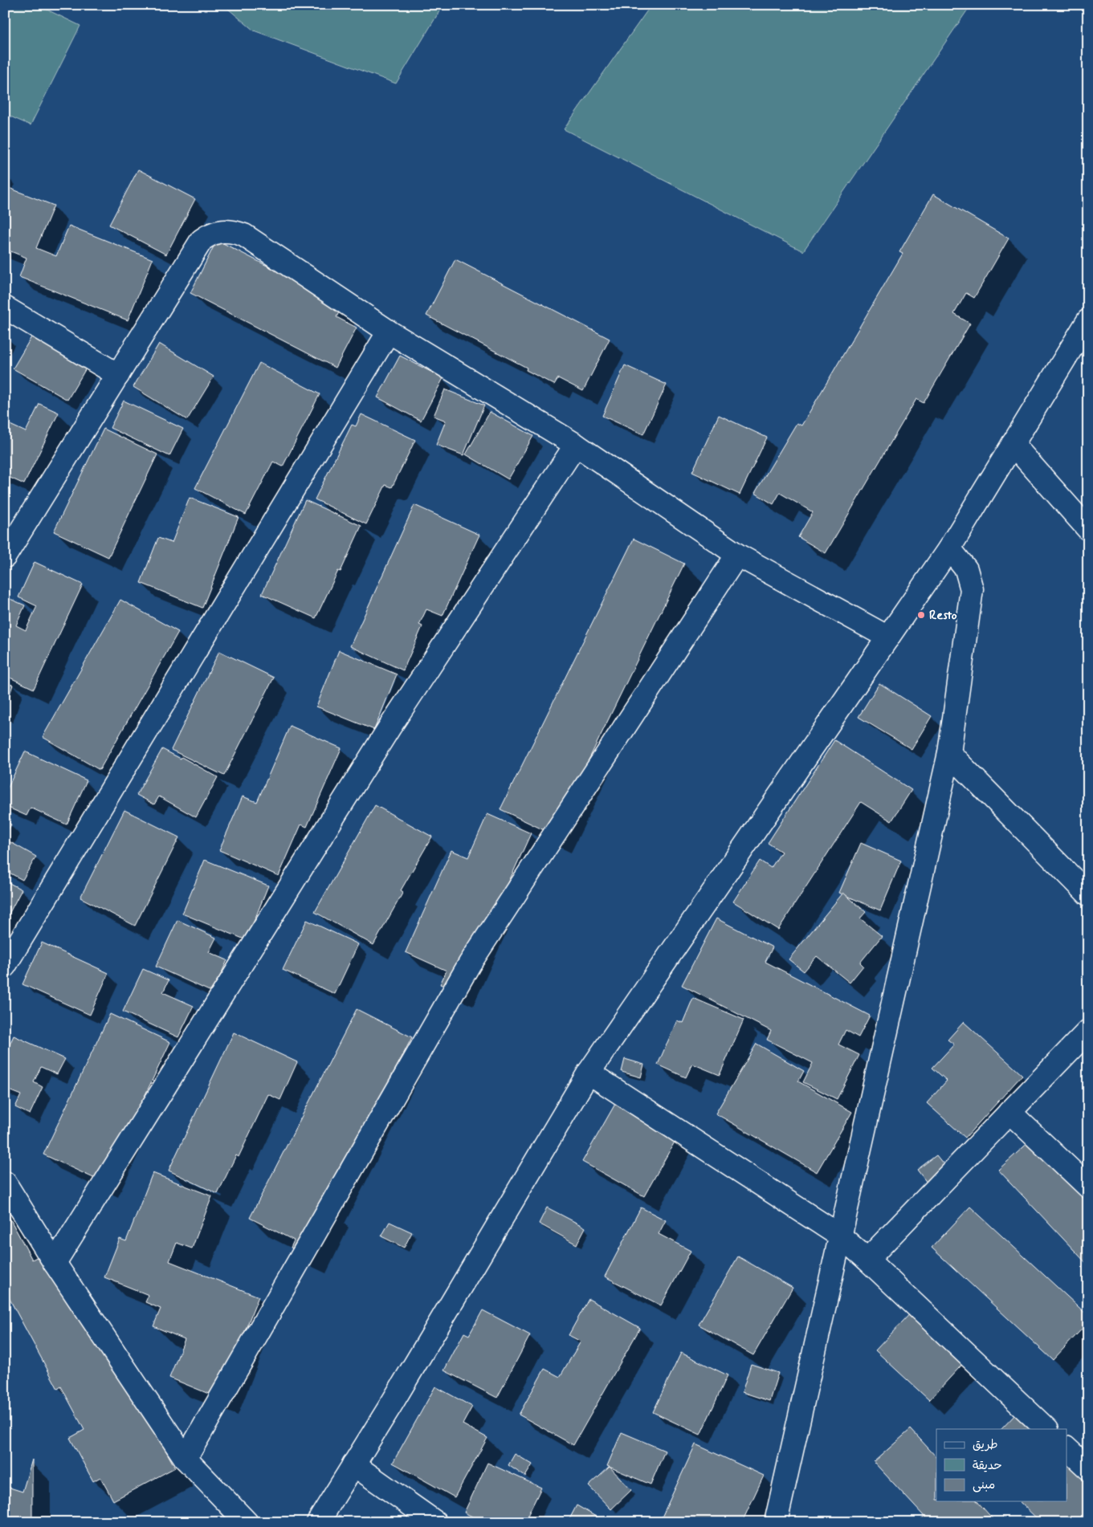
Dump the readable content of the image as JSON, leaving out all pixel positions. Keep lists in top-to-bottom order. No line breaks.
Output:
{"places":["Resto"],"legend":["طريق","حديقة","مبنى"]}
